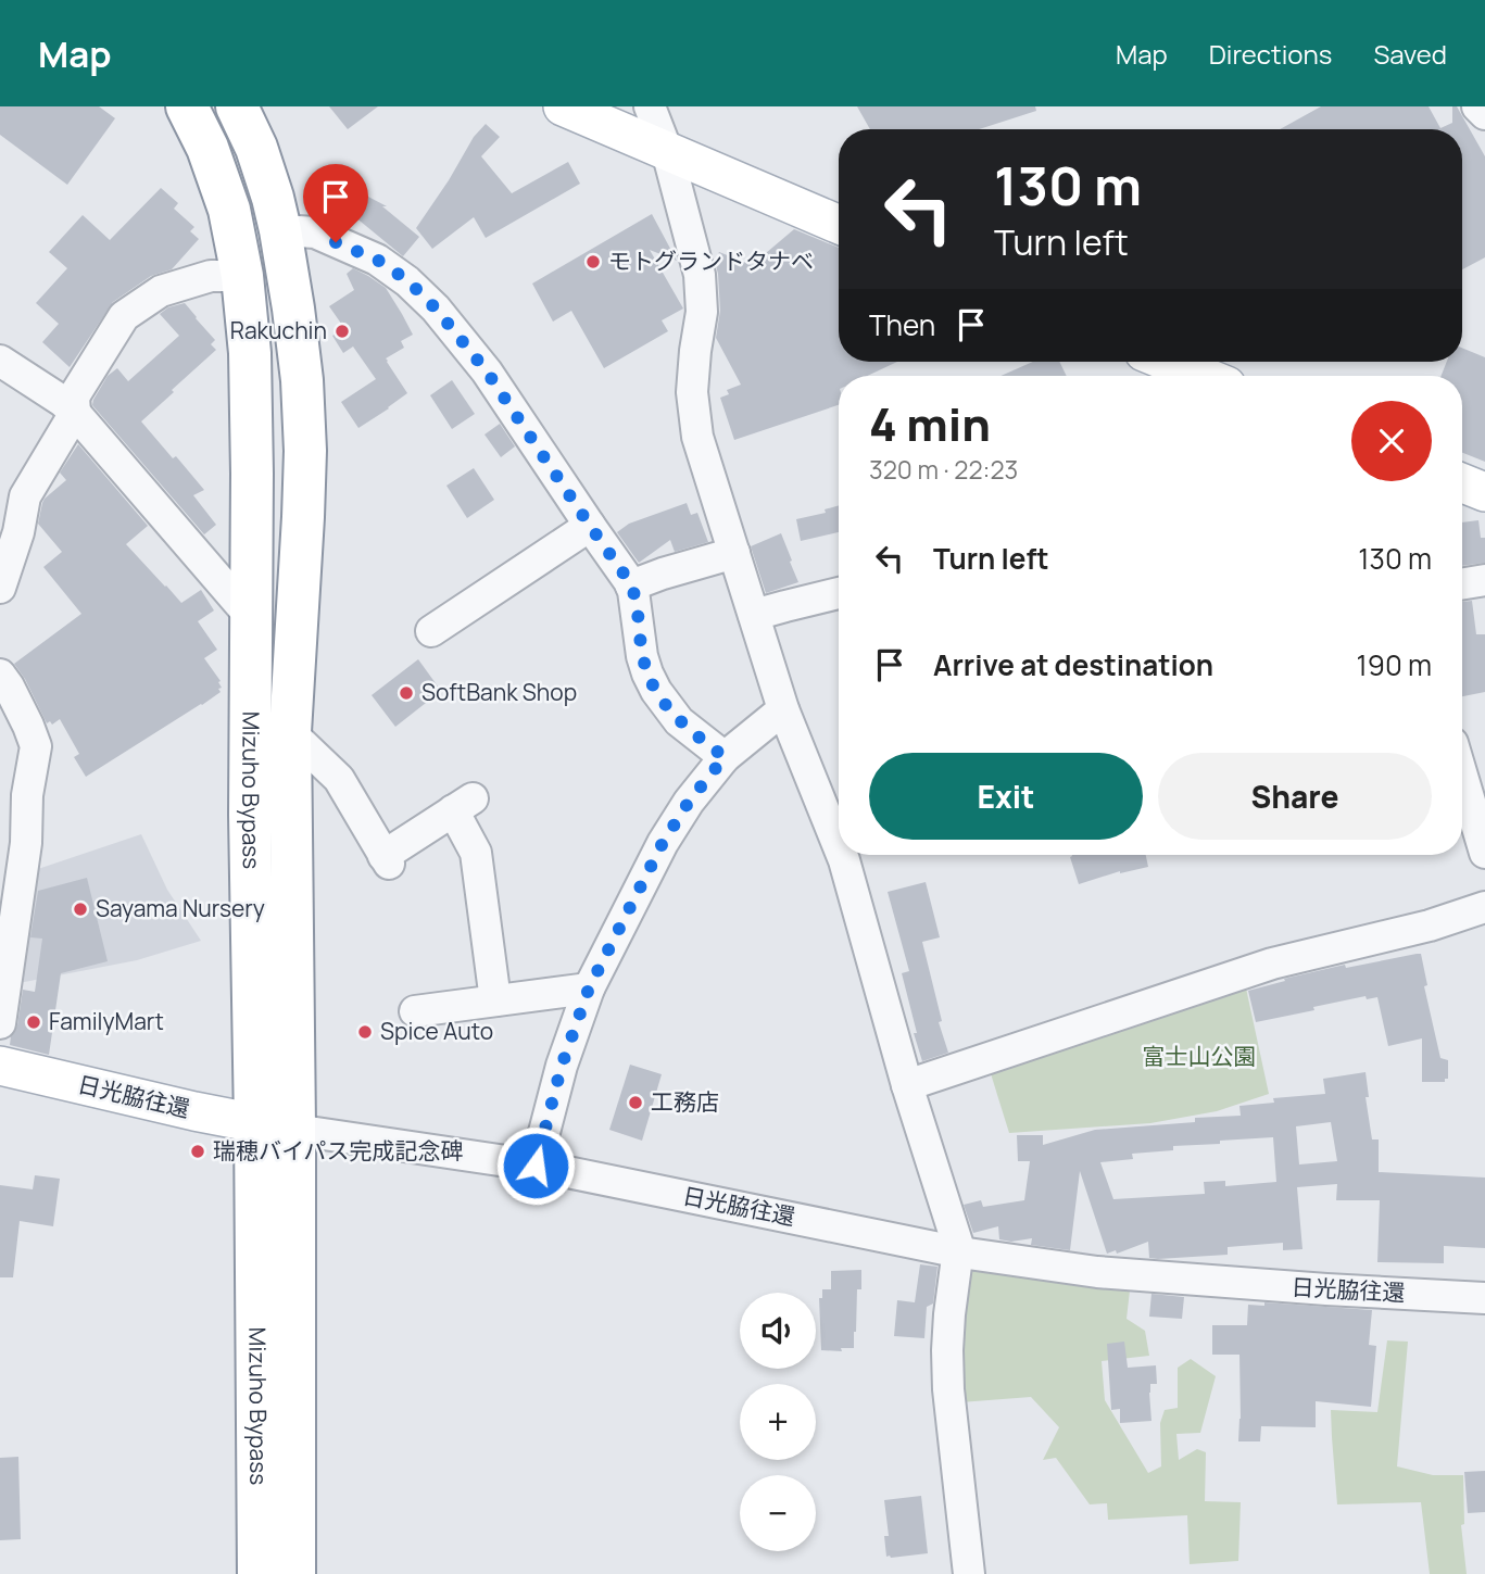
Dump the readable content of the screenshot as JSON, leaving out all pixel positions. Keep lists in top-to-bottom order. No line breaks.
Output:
{"streets":{"highway":["Mizuho Bypass"],"main road":["日光脇往還"]},"crossings":[["Mizuho Bypass","日光脇往還"]],"parks":["富士山公園"],"places":["モトグランドタナベ","Rakuchin","SoftBank Shop","Sayama Nursery","FamilyMart","Spice Auto","工務店","瑞穂バイパス完成記念碑"],"page":{"header":"Map","nav":["Map","Directions","Saved"],"turn":["130 m","Turn left"],"then":"Then","heading":["4 min","320 m · 22:23"],"list":[{"name":"Turn left","value":"130 m"},{"name":"Arrive at destination","value":"190 m"}],"buttons":["Exit","Share"],"map_buttons":["+","−"]}}
